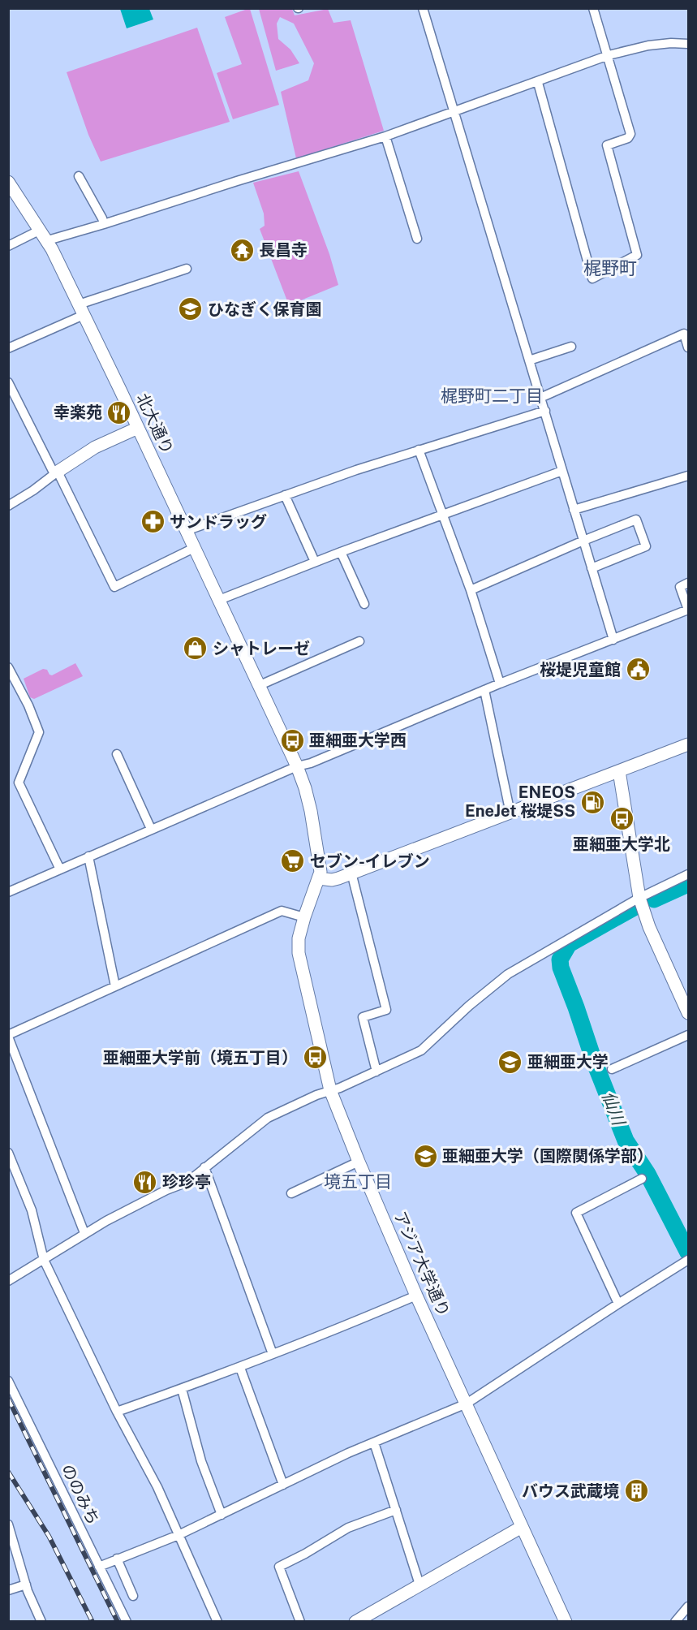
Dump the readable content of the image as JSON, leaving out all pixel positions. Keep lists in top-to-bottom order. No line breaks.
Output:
{"streets":{"street":["北大通り","アジア大学通り","ののみち"]},"crossings":[["北大通り","アジア大学通り"]],"districts":["梶野町","梶野町二丁目","境五丁目"],"water":["仙川"],"places":{"temple":["長昌寺"],"school or university":["ひなぎく保育園","亜細亜大学","亜細亜大学（国際関係学部）"],"restaurant":["幸楽苑","珍珍亭"],"pharmacy":["サンドラッグ"],"shop":["シャトレーゼ"],"public building":["桜堤児童館"],"bus stop":["亜細亜大学西","亜細亜大学北","亜細亜大学前（境五丁目）"],"fuel station":["ENEOS EneJet 桜堤SS"],"supermarket":["セブン-イレブン"],"building":["バウス武蔵境"]}}
